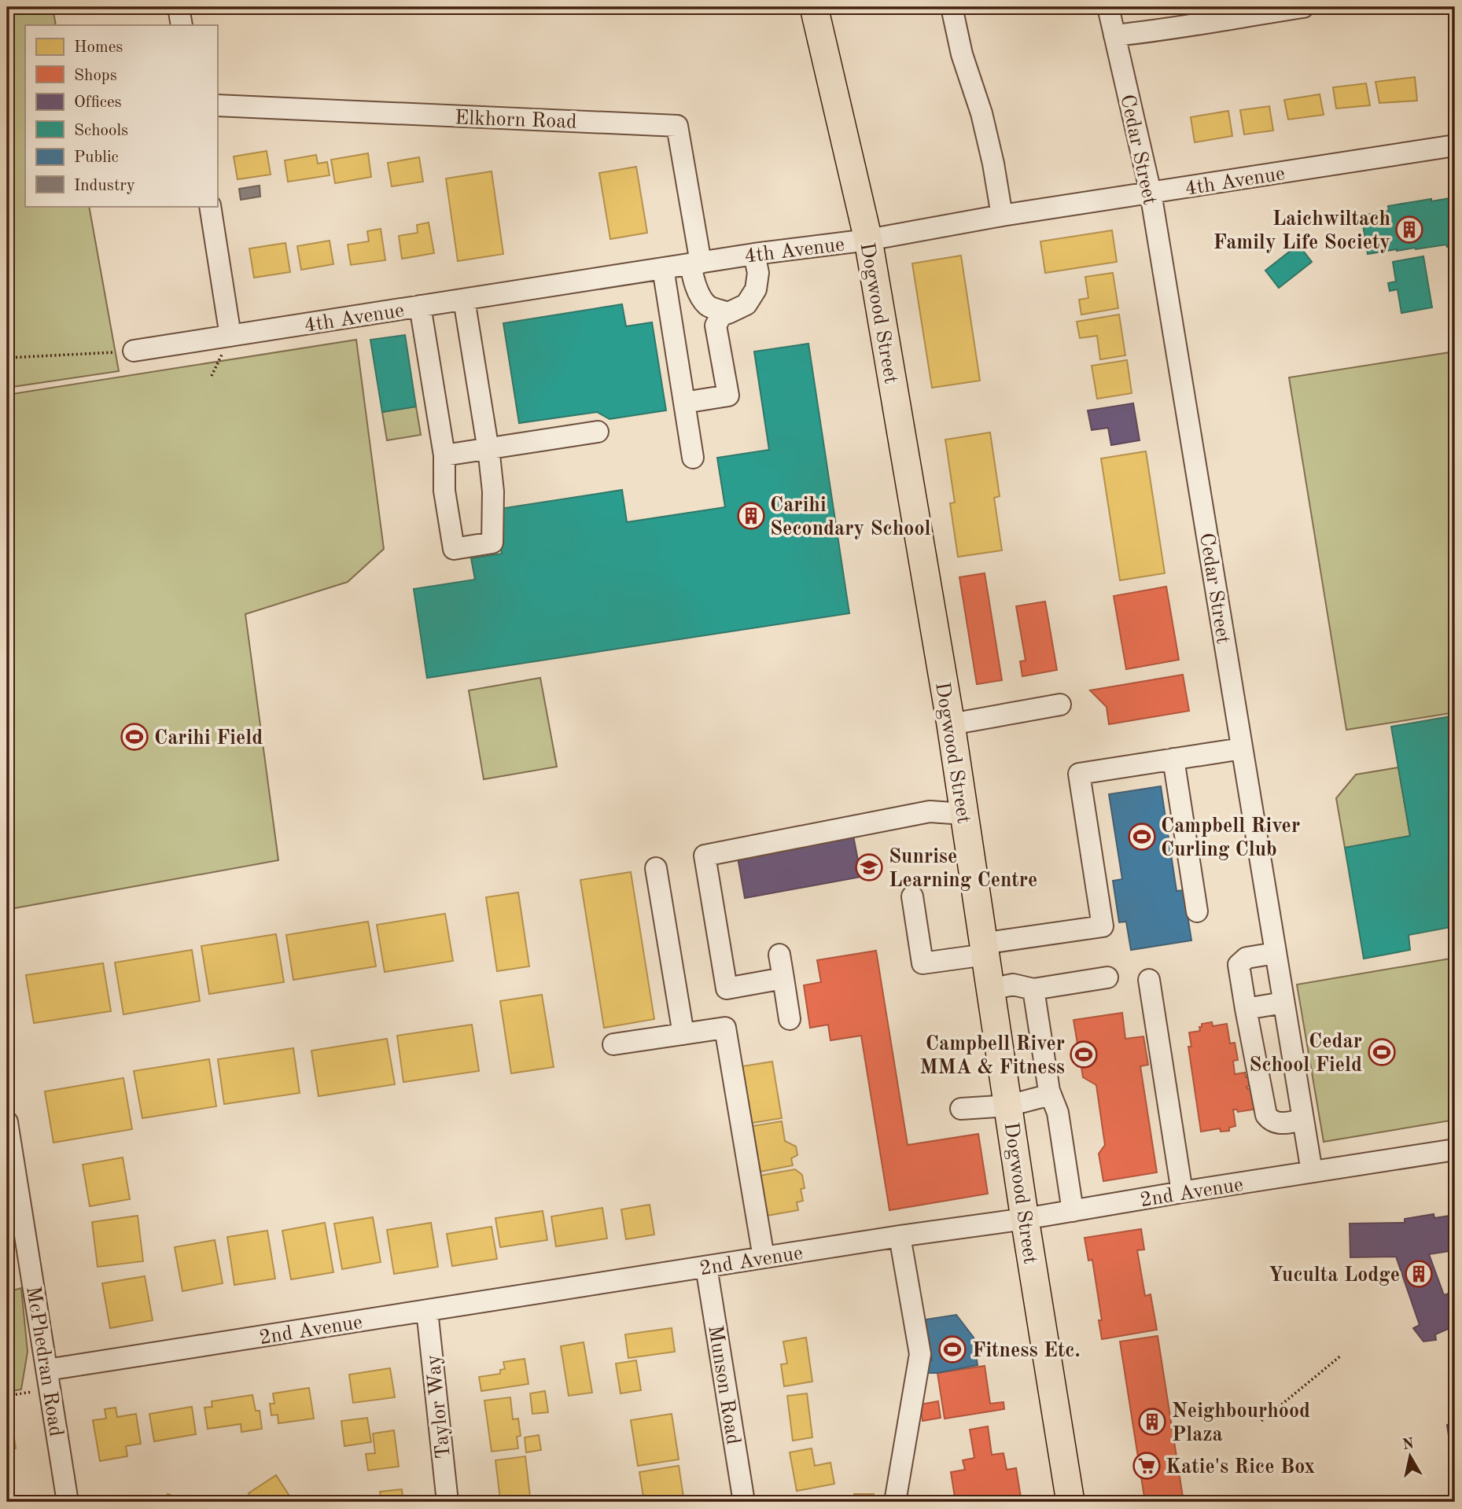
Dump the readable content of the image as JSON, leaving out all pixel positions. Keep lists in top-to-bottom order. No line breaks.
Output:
{"streets":{"main road":["Dogwood Street"],"street":["Elkhorn Road","Cedar Street","4th Avenue","2nd Avenue","McPhedran Road","Munson Road","Taylor Way"]},"crossings":[["Elkhorn Road","4th Avenue"],["Cedar Street","4th Avenue"],["Cedar Street","2nd Avenue"],["4th Avenue","Dogwood Street"],["Dogwood Street","2nd Avenue"],["2nd Avenue","McPhedran Road"],["2nd Avenue","Munson Road"],["2nd Avenue","Taylor Way"]],"places":{"building":["Laichwiltach Family Life Society","Carihi Secondary School","Yuculta Lodge","Neighbourhood Plaza"],"sports":["Carihi Field","Campbell River Curling Club","Cedar School Field","Campbell River MMA & Fitness","Fitness Etc."],"school or university":["Sunrise Learning Centre"],"supermarket":["Katie's Rice Box"]},"legend":["Homes","Shops","Offices","Schools","Public","Industry"],"north":"top"}
